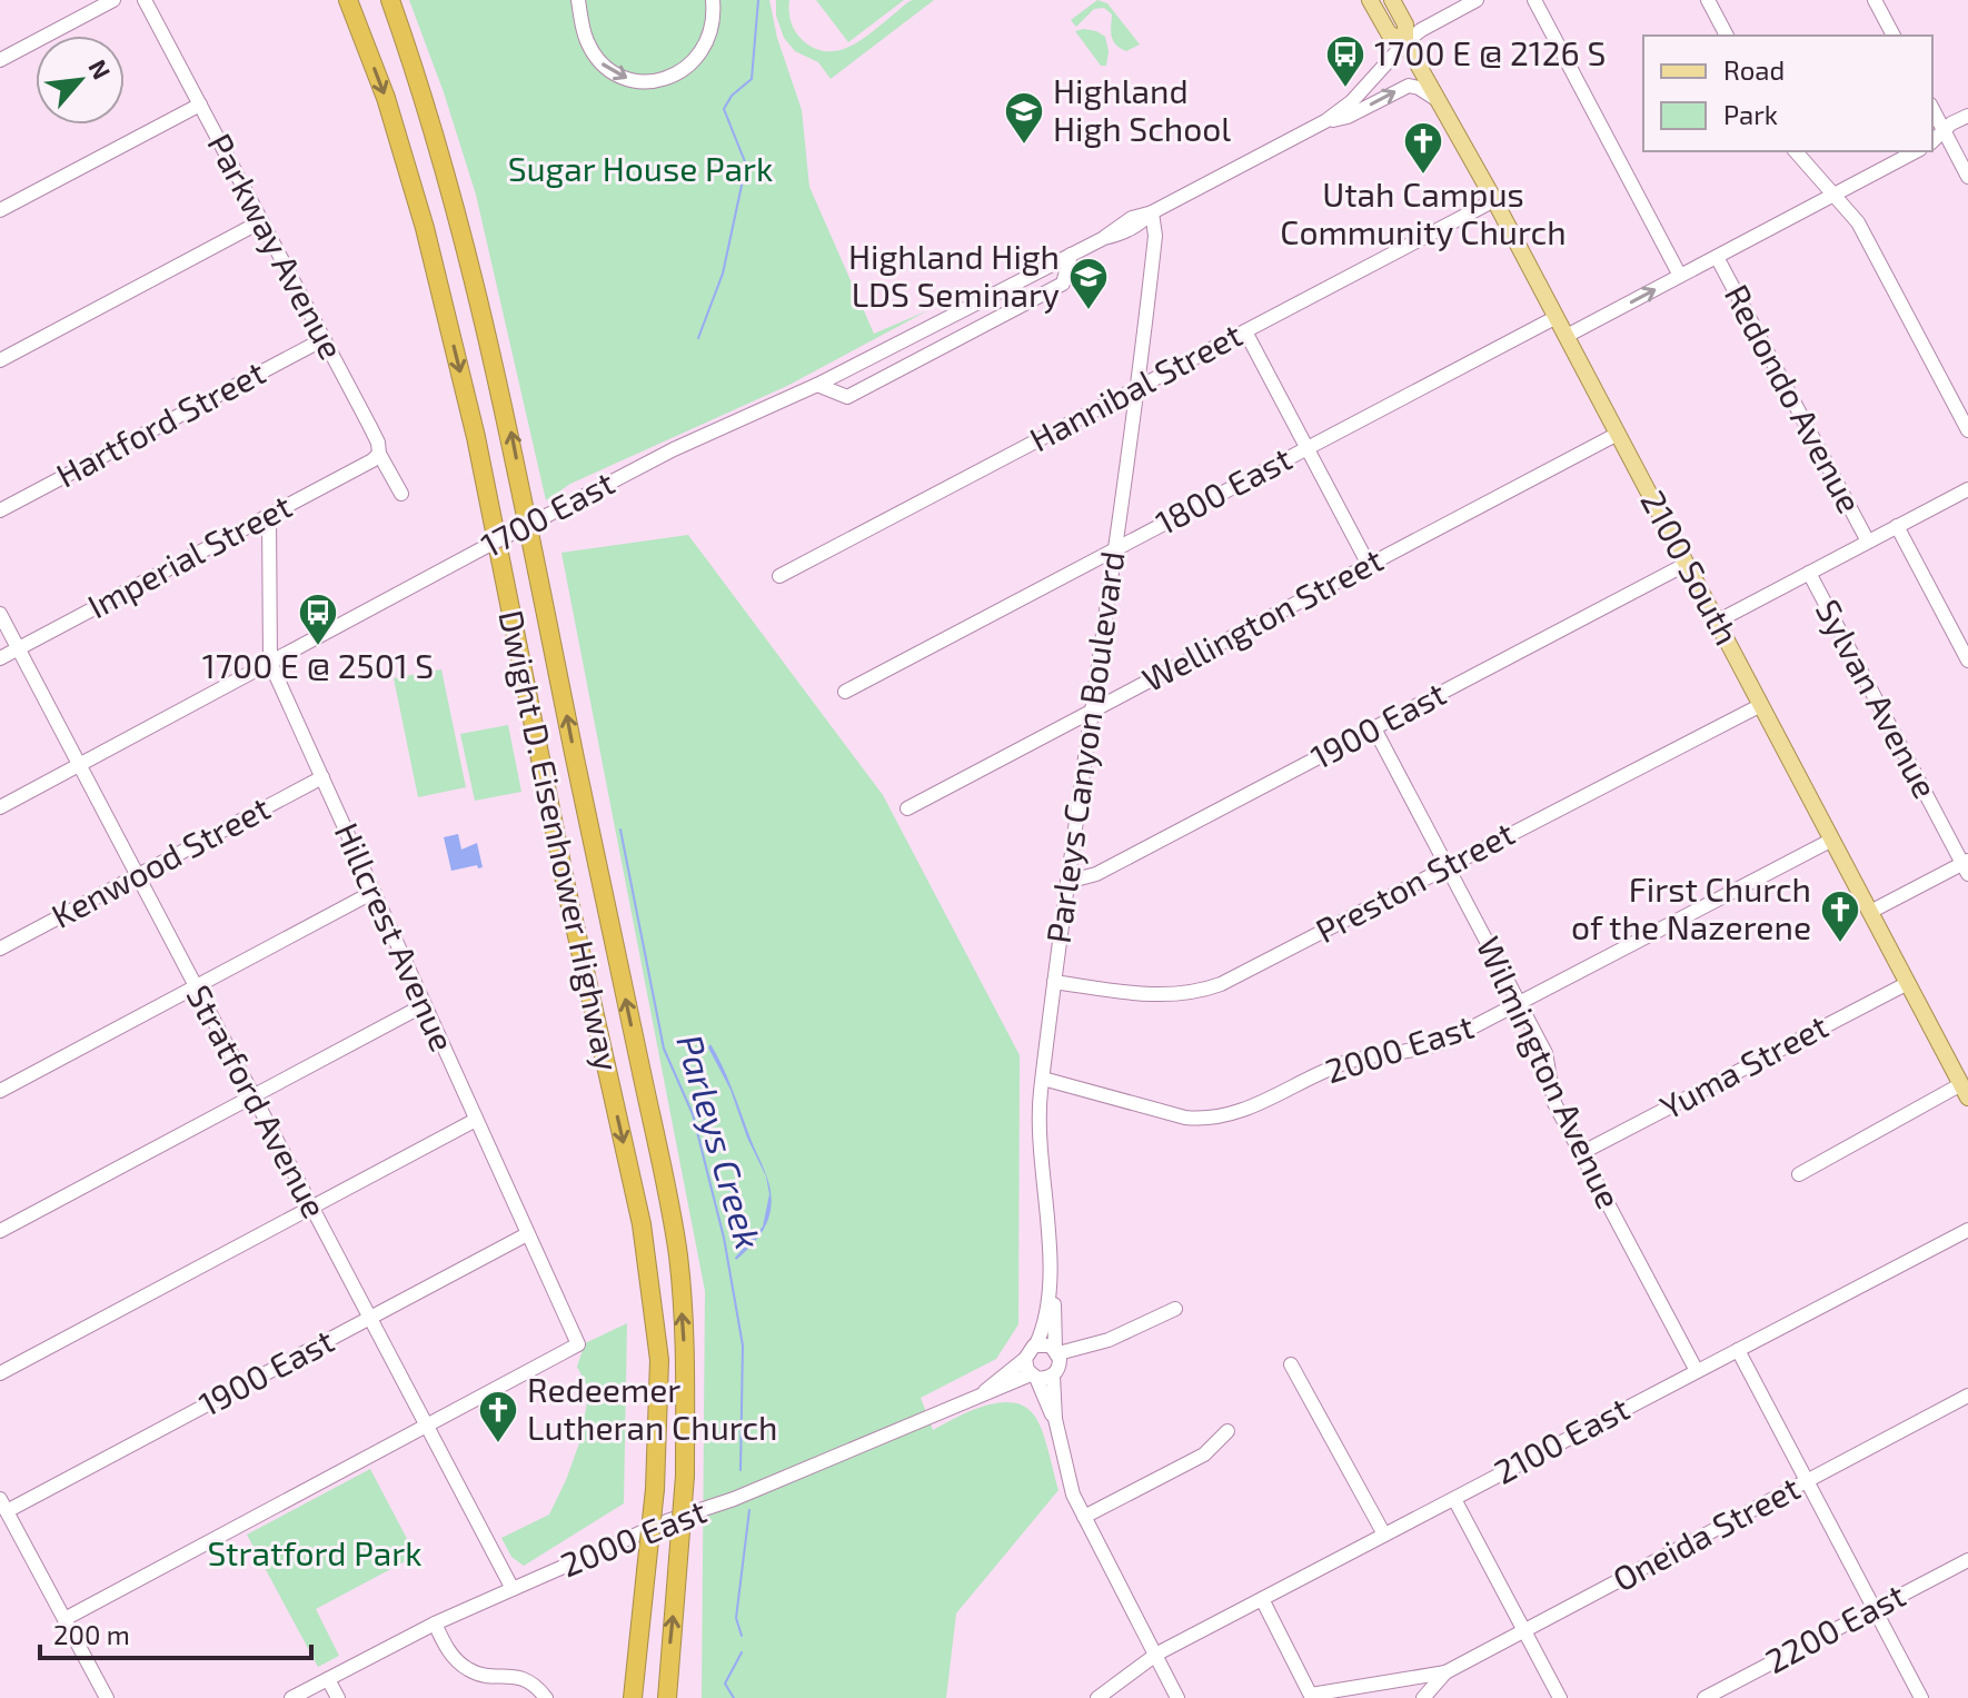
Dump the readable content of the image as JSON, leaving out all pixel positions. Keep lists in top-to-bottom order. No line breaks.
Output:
{"streets":{"highway":["Dwight D. Eisenhower Highway"],"main road":["2100 South"],"street":["Parkway Avenue","Hannibal Street","Redondo Avenue","Hartford Street","1800 East","1700 East","Imperial Street","Wellington Street","Sylvan Avenue","1900 East","Parleys Canyon Boulevard","Kenwood Street","Preston Street","Hillcrest Avenue","2000 East","Yuma Street","Wilmington Avenue","Stratford Avenue","2100 East","Oneida Street","2200 East"]},"crossings":[["Parkway Avenue","Hartford Street"],["Parkway Avenue","Imperial Street"],["Hannibal Street","2100 South"],["Hannibal Street","Parleys Canyon Boulevard"],["1800 East","2100 South"],["1800 East","Parleys Canyon Boulevard"],["1700 East","2100 South"],["1700 East","Parleys Canyon Boulevard"],["1700 East","Hillcrest Avenue"],["1700 East","Stratford Avenue"],["Imperial Street","Hillcrest Avenue"],["Imperial Street","Stratford Avenue"],["2100 South","Wellington Street"],["2100 South","1900 East"],["2100 South","Preston Street"],["2100 South","2000 East"],["2100 South","Yuma Street"],["Wellington Street","Parleys Canyon Boulevard"],["1900 East","Parleys Canyon Boulevard"],["1900 East","Hillcrest Avenue"],["1900 East","Wilmington Avenue"],["1900 East","Stratford Avenue"],["Parleys Canyon Boulevard","Preston Street"],["Parleys Canyon Boulevard","2000 East"],["Kenwood Street","Hillcrest Avenue"],["Kenwood Street","Stratford Avenue"],["Preston Street","Wilmington Avenue"],["Hillcrest Avenue","Stratford Avenue"],["2000 East","Wilmington Avenue"],["2000 East","Stratford Avenue"],["Yuma Street","Wilmington Avenue"],["Wilmington Avenue","2100 East"]],"water":["Parleys Creek"],"parks":["Sugar House Park","Stratford Park"],"places":{"bus stop":["1700 E @ 2126 S","1700 E @ 2501 S"],"school or university":["Highland High School","Highland High LDS Seminary"],"church":["Utah Campus Community Church","First Church of the Nazerene","Redeemer Lutheran Church"]},"legend":["Road","Park"],"scale_bar":"200 m","north":"top right"}
